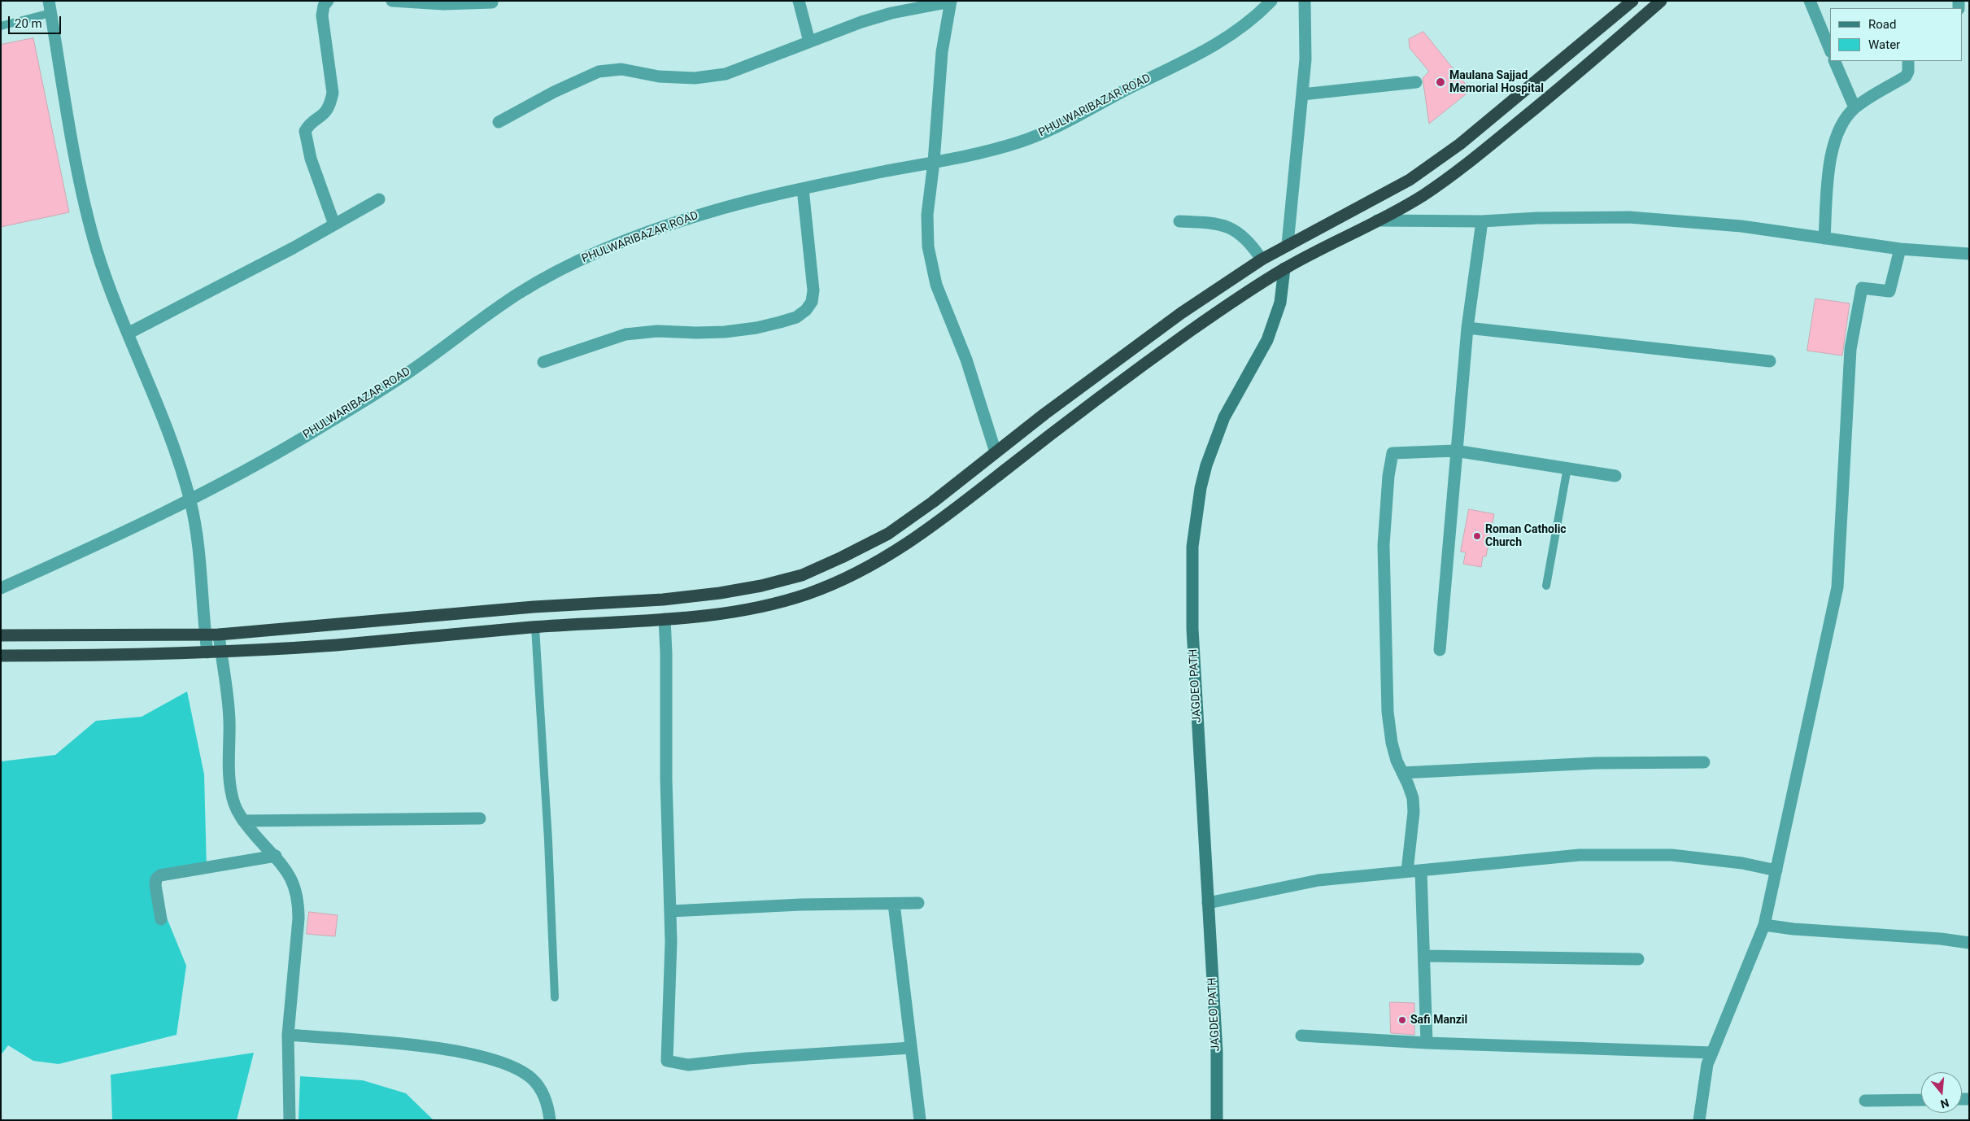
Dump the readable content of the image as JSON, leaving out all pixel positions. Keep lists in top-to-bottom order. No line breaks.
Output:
{"streets":{"main road":["JAGDEO PATH"],"street":["PHULWARIBAZAR ROAD"]},"places":["Maulana Sajjad Memorial Hospital","Roman Catholic Church","Safi Manzil"],"legend":["Road","Water"],"scale_bar":"20 m","north":"bottom"}
